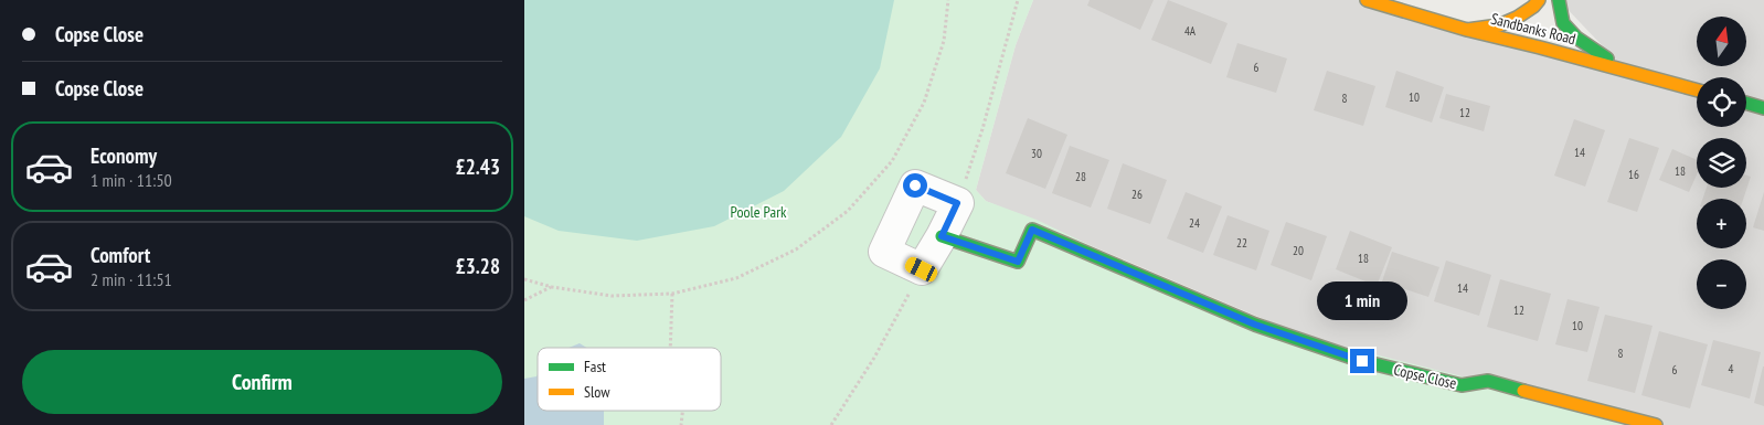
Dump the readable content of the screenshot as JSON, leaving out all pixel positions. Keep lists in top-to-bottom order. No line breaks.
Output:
{"streets":{"main road":["Sandbanks Road","Copse Close"]},"parks":["Poole Park"],"house_numbers":["4A","6","10","8","12","14","30","18","16","28","26","24","22","20","18","14","12","10","8","4","6"],"legend":["Fast","Slow"],"north":"top","page":{"banner":["Copse Close","Copse Close"],"map_buttons":["+","−"],"list":[{"name":"Economy","note":"1 min · 11:50","value":"£2.43"},{"name":"Comfort","note":"2 min · 11:51","value":"£3.28"}],"bubble":"1 min","buttons":"Confirm"}}
